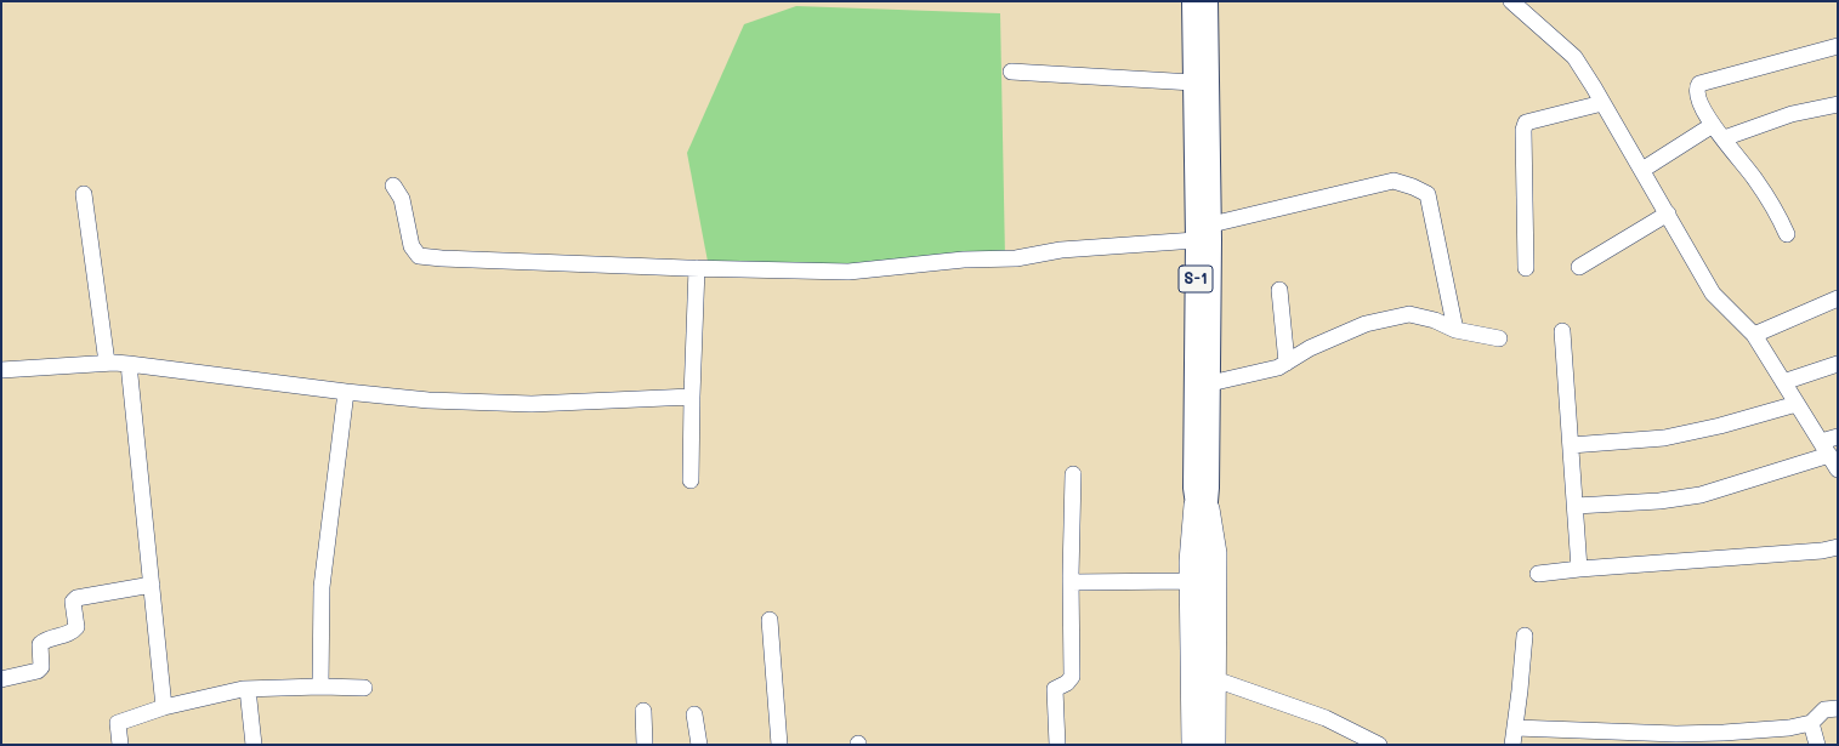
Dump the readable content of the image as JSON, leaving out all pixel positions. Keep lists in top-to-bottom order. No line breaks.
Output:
{"streets":{"main road":["S-1"]}}
